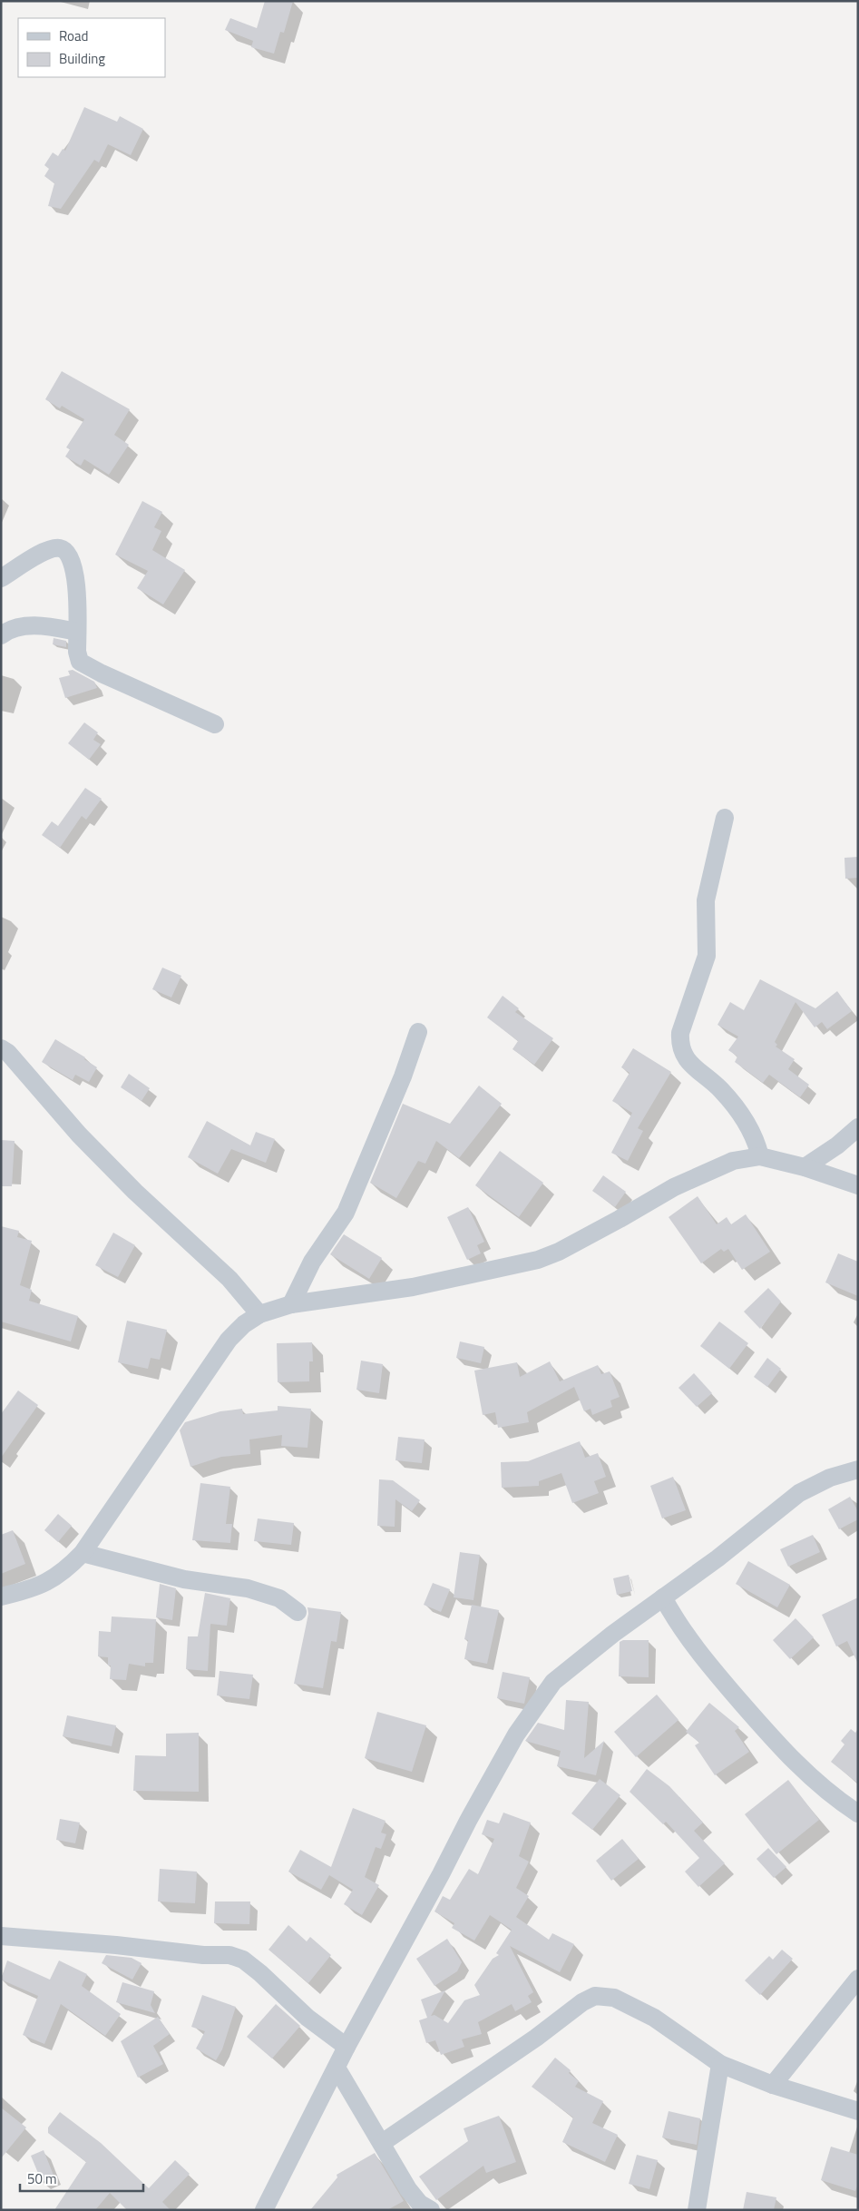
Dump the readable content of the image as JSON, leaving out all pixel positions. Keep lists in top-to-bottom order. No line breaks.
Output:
{"legend":["Road","Building"],"scale_bar":"50 m"}
